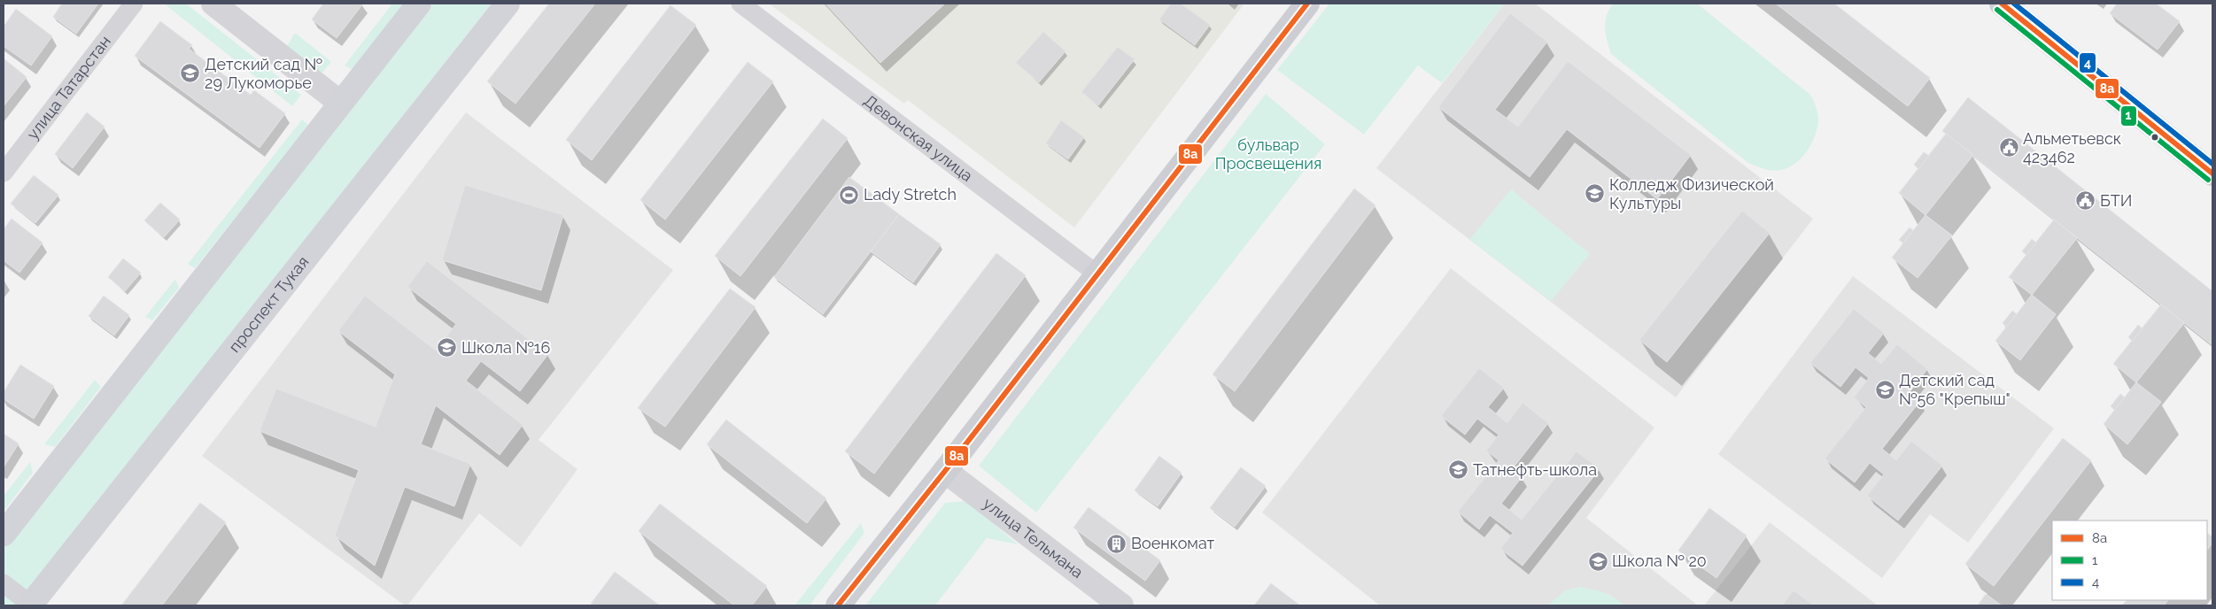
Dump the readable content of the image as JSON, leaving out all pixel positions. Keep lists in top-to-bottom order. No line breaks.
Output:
{"streets":{"main road":["проспект Тукая"],"street":["улица Татарстан","Девонская улица","улица Тельмана"]},"parks":["бульвар Просвещения"],"places":{"school or university":["Детский сад № 29 Лукоморье","Колледж Физической Культуры","Школа №16","Детский сад №56 \"Крепыш\"","Татнефть-школа","Школа № 20"],"public building":["Альметьевск 423462","БТИ"],"sports":["Lady Stretch"],"building":["Военкомат"]},"lines":["transit line 8а","transit line 4","transit line 1"],"legend":["8а","1","4"]}
